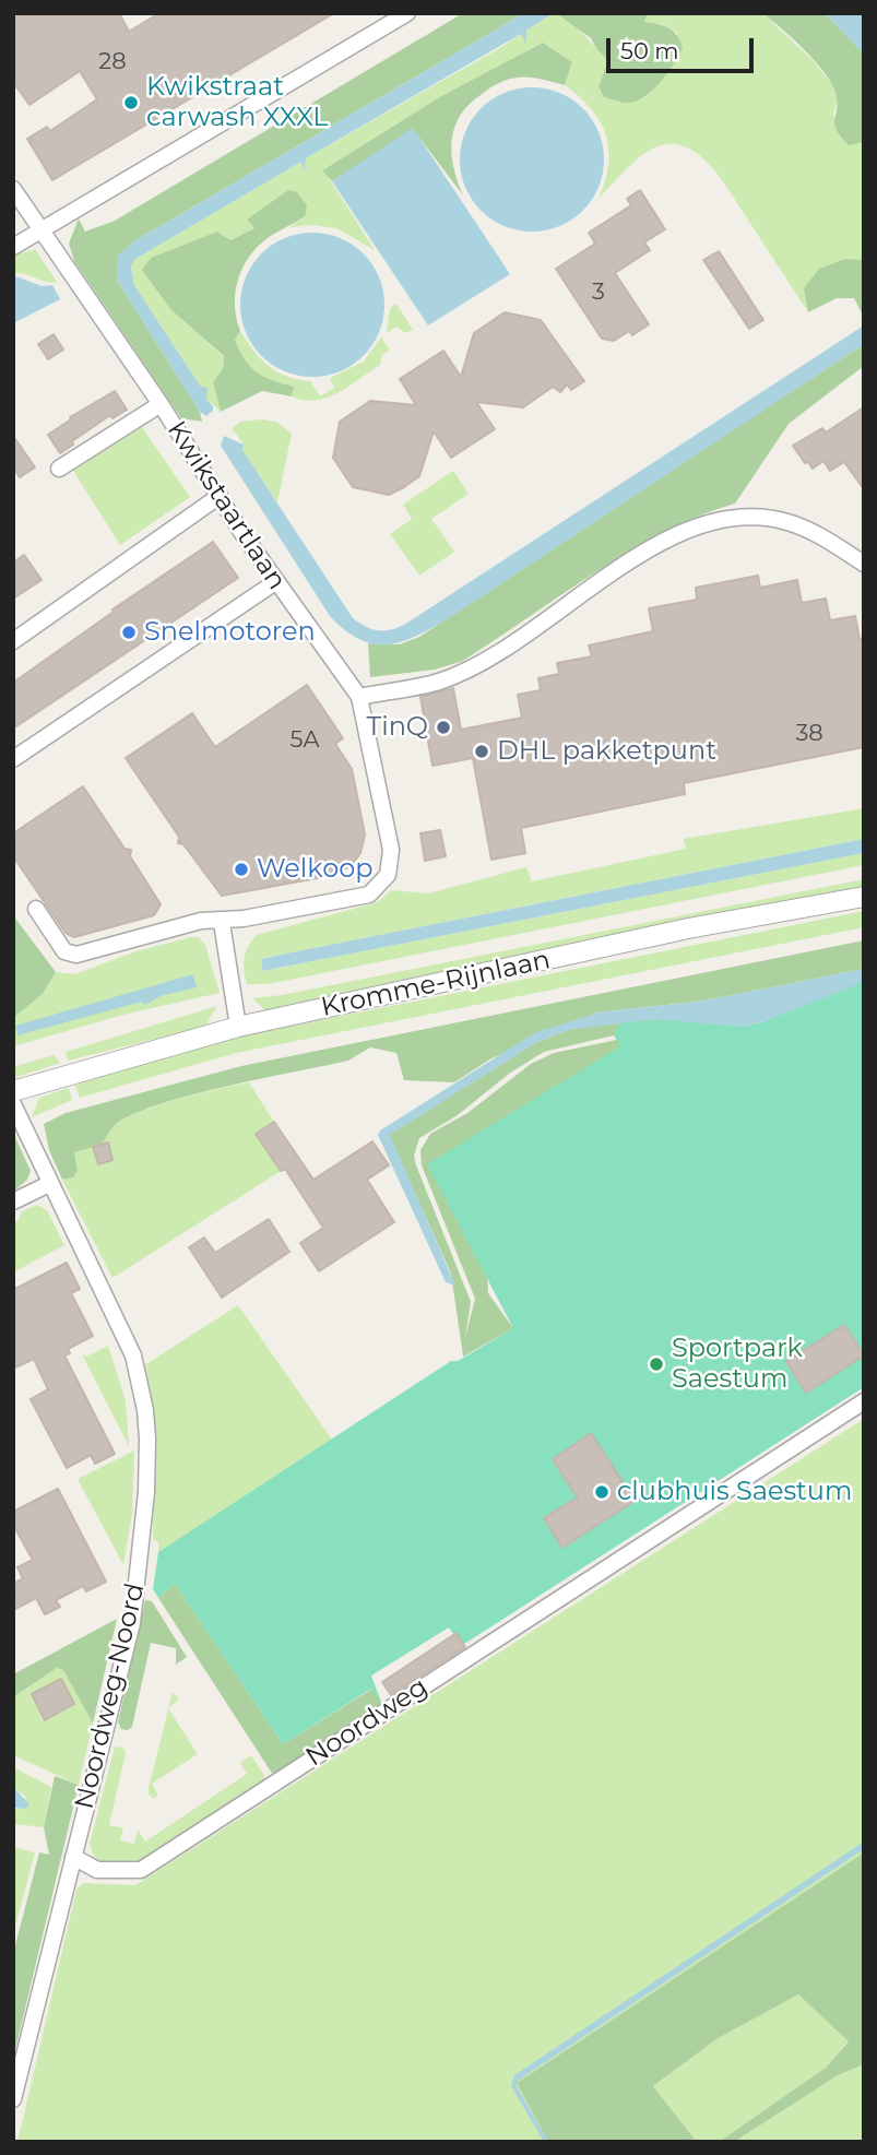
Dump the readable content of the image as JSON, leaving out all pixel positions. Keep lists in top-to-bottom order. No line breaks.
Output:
{"streets":{"street":["Kwikstaartlaan","Kromme-Rijnlaan","Noordweg-Noord","Noordweg"]},"crossings":[["Noordweg-Noord","Noordweg"]],"places":["Kwikstraat carwash XXXL","Snelmotoren","TinQ","DHL pakketpunt","Welkoop","Sportpark Saestum","clubhuis Saestum"],"house_numbers":["28","3","38","5A"],"scale_bar":"50 m"}
